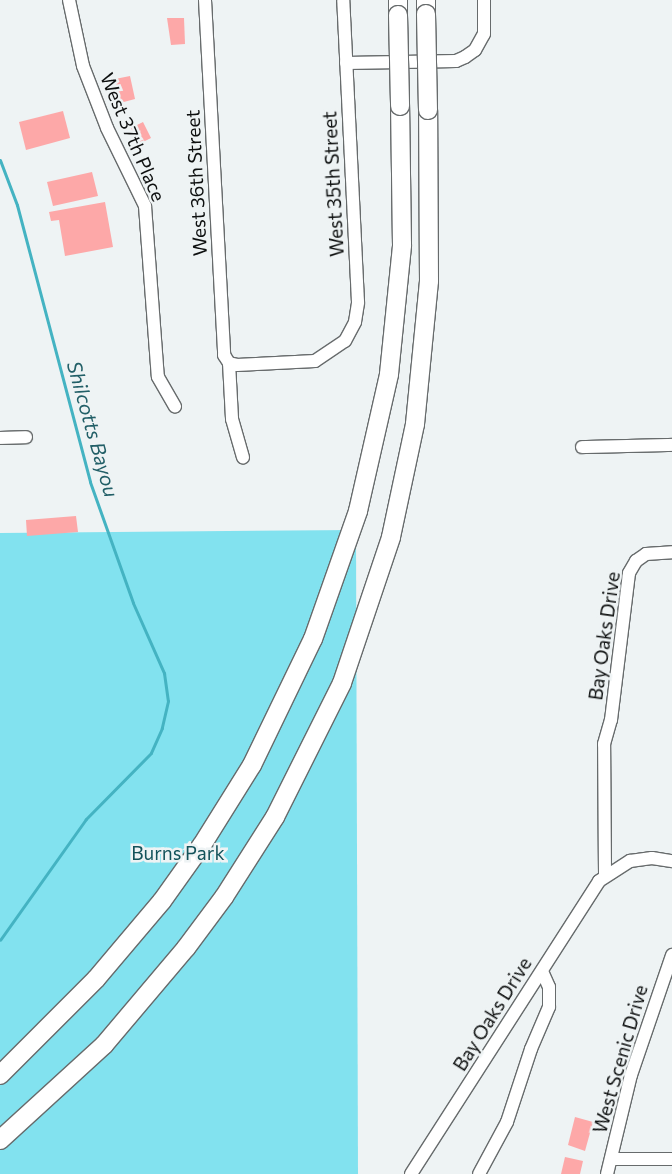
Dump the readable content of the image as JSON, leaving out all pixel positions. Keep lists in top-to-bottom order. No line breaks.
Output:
{"streets":{"street":["West 37th Place","West 36th Street","West 35th Street","Bay Oaks Drive","West Scenic Drive"]},"crossings":[["West 36th Street","West 35th Street"]],"water":["Shilcotts Bayou"],"parks":["Burns Park"]}
